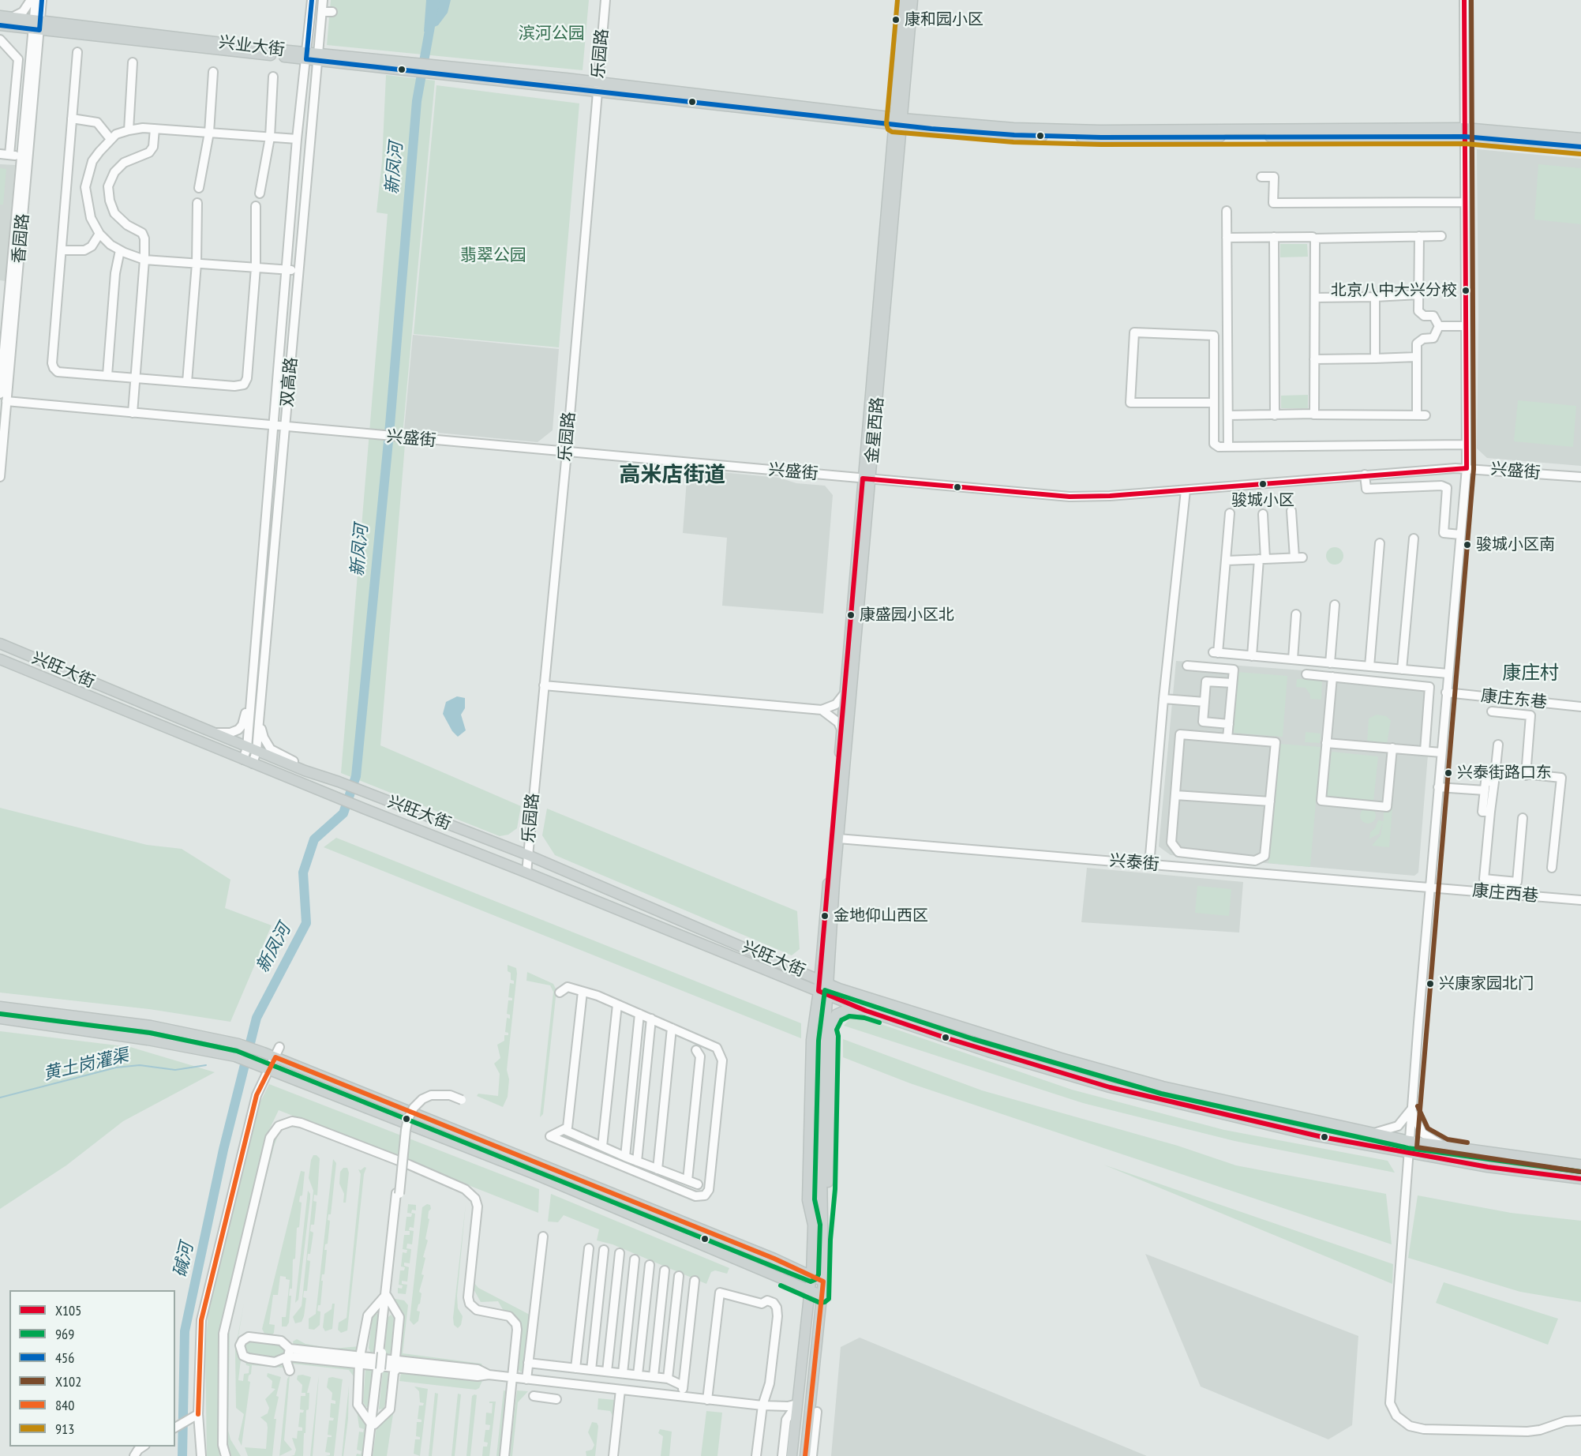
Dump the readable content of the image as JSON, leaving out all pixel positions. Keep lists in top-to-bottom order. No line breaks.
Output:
{"streets":{"main road":["兴业大街","金星西路","兴旺大街"],"street":["乐园路","香园路","双高路","兴盛街","康庄东巷","兴泰街","康庄西巷"]},"crossings":[["兴业大街","乐园路"],["兴业大街","香园路"],["兴业大街","双高路"],["兴业大街","金星西路"],["乐园路","兴盛街"],["乐园路","兴旺大街"],["香园路","兴盛街"],["双高路","兴盛街"],["双高路","兴旺大街"],["金星西路","兴盛街"],["金星西路","兴旺大街"],["金星西路","兴泰街"],["兴泰街","康庄西巷"]],"districts":["高米店街道","康庄村"],"water":["新凤河","黄土岗灌渠","碱河"],"parks":["滨河公园","翡翠公园"],"places":["康和园小区","北京八中大兴分校","骏城小区","骏城小区南","康盛园小区北","兴泰街路口东","金地仰山西区","兴康家园北门"],"lines":["transit line X105","transit line 456","transit line X102","transit line 913","transit line 969","transit line 840"],"legend":["X105","969","456","X102","840","913"]}
